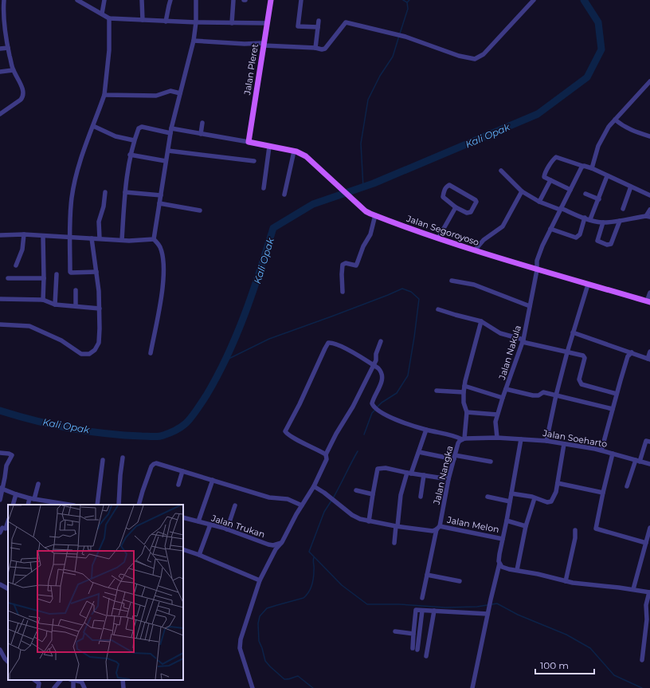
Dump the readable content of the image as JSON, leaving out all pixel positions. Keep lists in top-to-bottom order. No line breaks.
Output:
{"streets":{"main road":["Jalan Pleret","Jalan Segoroyoso"],"street":["Jalan Nakula","Jalan Soeharto","Jalan Nangka","Jalan Melon","Jalan Trukan"]},"crossings":[["Jalan Pleret","Jalan Segoroyoso"],["Jalan Segoroyoso","Jalan Nakula"],["Jalan Nakula","Jalan Soeharto"],["Jalan Nakula","Jalan Nangka"],["Jalan Soeharto","Jalan Nangka"],["Jalan Nangka","Jalan Melon"]],"water":["Kali Opak"],"scale_bar":"100 m"}
